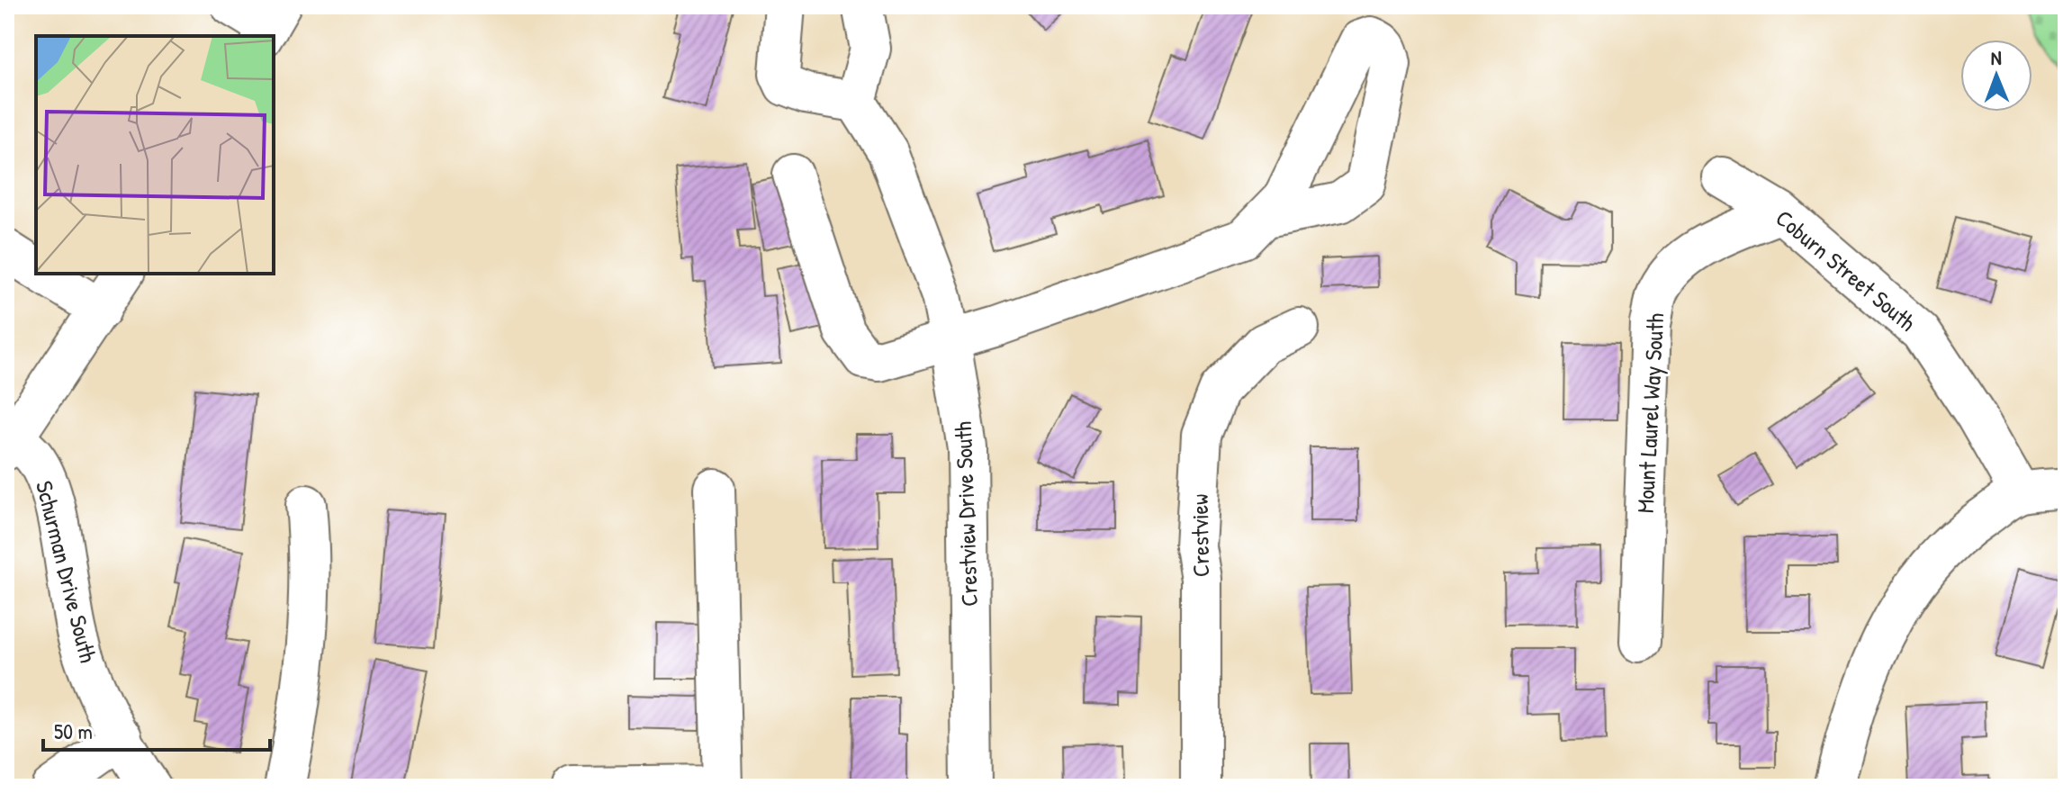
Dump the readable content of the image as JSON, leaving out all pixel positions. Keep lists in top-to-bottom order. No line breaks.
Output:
{"streets":{"street":["Coburn Street South","Mount Laurel Way South","Crestview Drive South","Crestview","Schurman Drive South"]},"crossings":[["Coburn Street South","Mount Laurel Way South"]],"scale_bar":"50 m","north":"top"}
